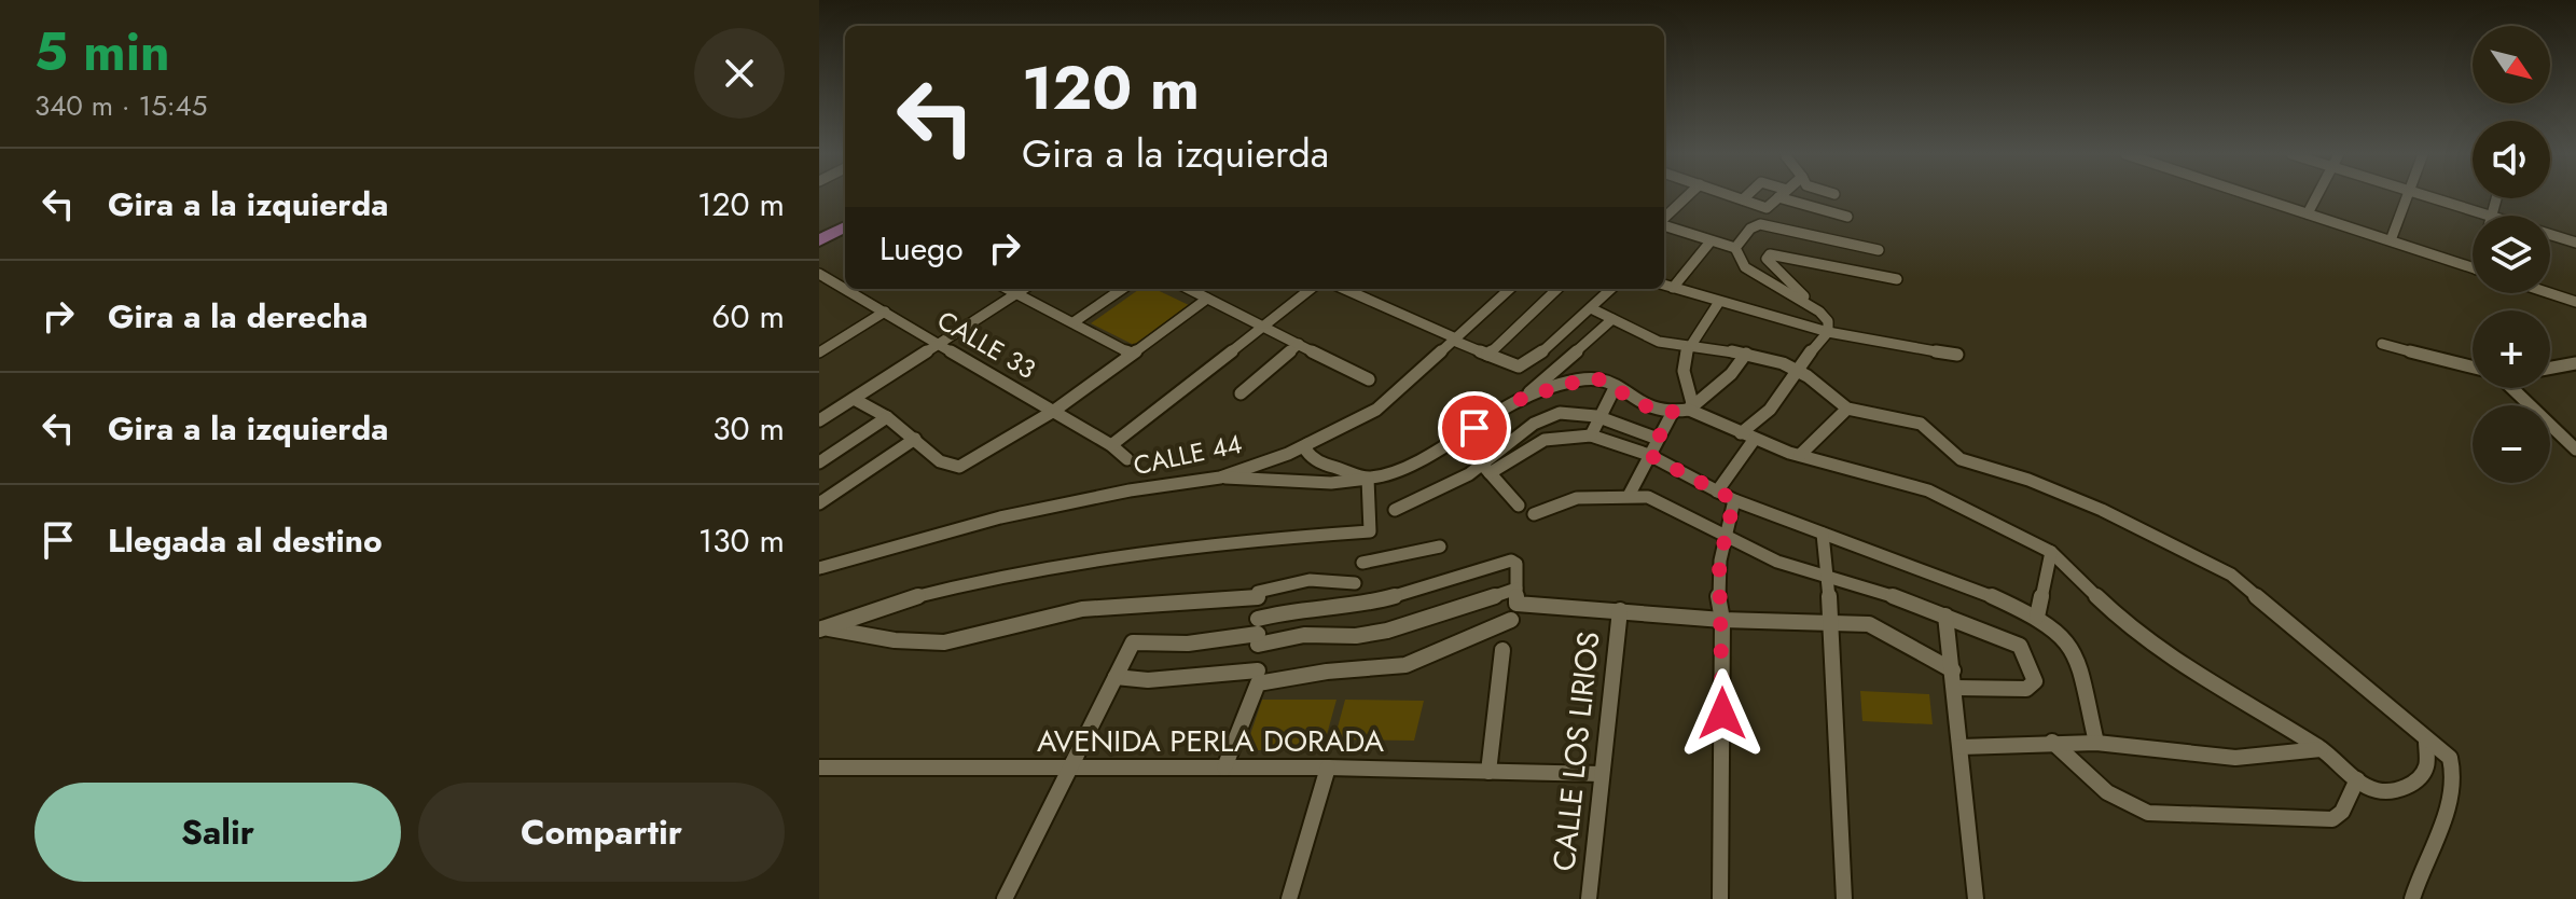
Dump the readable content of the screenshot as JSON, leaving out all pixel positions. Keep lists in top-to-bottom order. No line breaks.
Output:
{"streets":{"street":["CALLE 33","CALLE 44","AVENIDA PERLA DORADA","CALLE LOS LIRIOS"]},"crossings":[["AVENIDA PERLA DORADA","CALLE LOS LIRIOS"]],"north":"bottom right","page":{"heading":["5 min","340 m · 15:45"],"map_buttons":["+","−"],"turn":["120 m","Gira a la izquierda"],"list":[{"name":"Gira a la izquierda","value":"120 m"},{"name":"Gira a la derecha","value":"60 m"},{"name":"Gira a la izquierda","value":"30 m"},{"name":"Llegada al destino","value":"130 m"}],"then":"Luego","buttons":["Salir","Compartir"]}}
